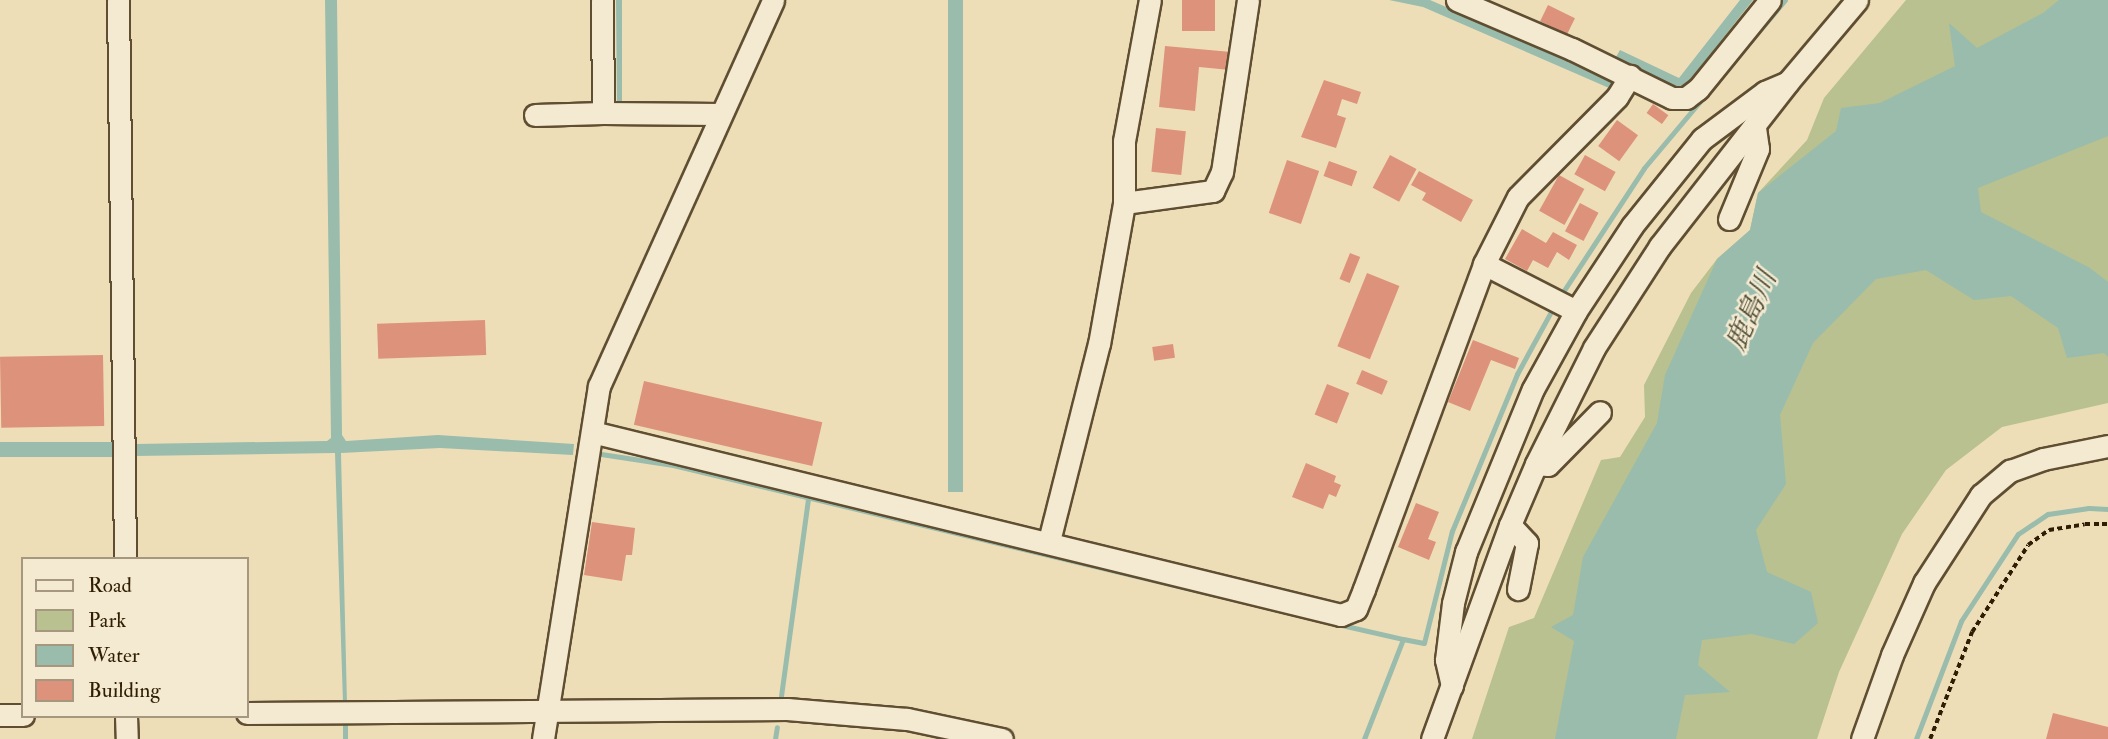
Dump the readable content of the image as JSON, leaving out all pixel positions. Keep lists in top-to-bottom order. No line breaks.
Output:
{"water":["鹿島川"],"legend":["Road","Park","Water","Building"]}
